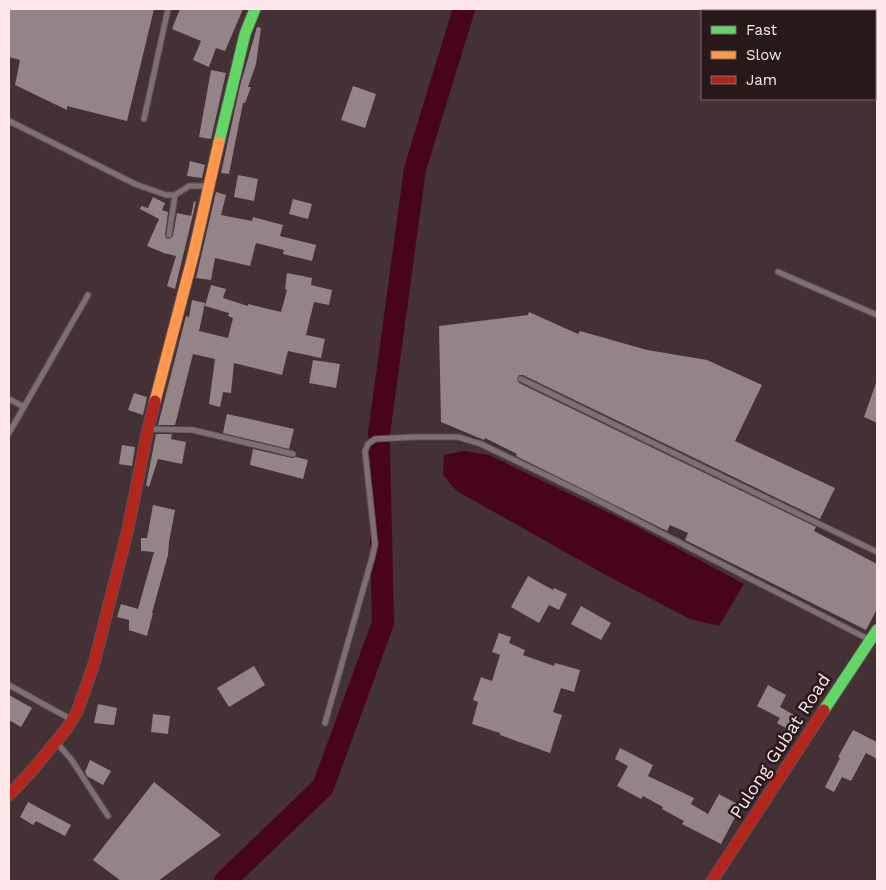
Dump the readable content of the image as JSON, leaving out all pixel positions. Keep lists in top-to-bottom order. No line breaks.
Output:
{"streets":{"street":["Pulong Gubat Road"]},"legend":["Fast","Slow","Jam"]}
